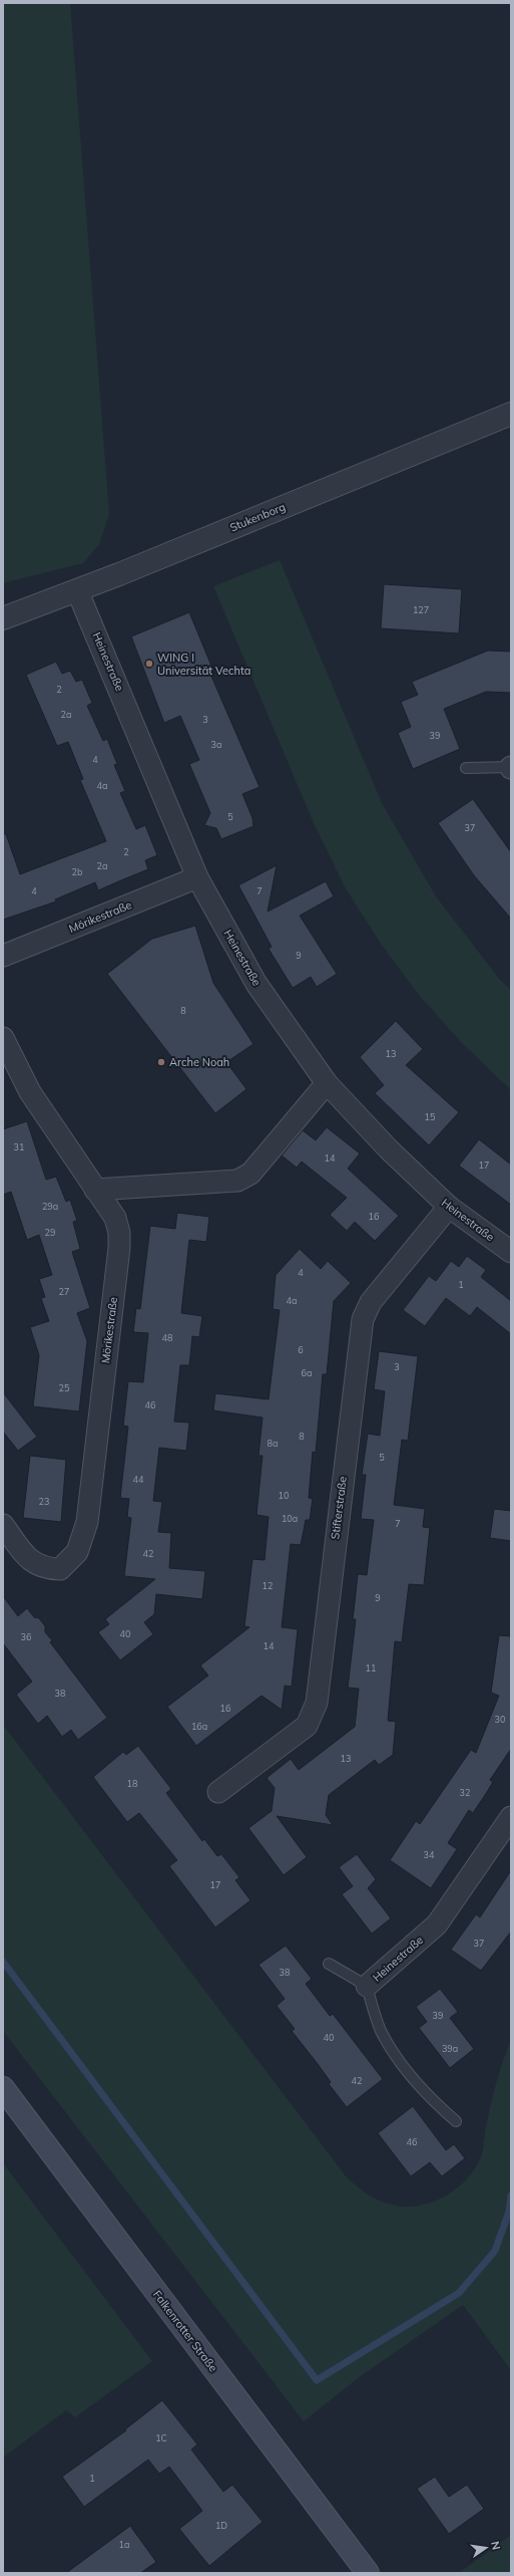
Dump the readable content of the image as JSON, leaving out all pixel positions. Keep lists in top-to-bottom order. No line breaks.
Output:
{"streets":{"main road":["Falkenrotter Straße"],"street":["Stukenborg","Heinestraße","Mörikestraße","Stifterstraße"]},"crossings":[["Stukenborg","Heinestraße"],["Heinestraße","Mörikestraße"],["Heinestraße","Stifterstraße"]],"places":["WING I Universität Vechta","Arche Noah"],"house_numbers":["127","2","2a","3","39","3a","4","4a","5","37","2","2a","2b","4","7","9","8","13","15","31","14","17","29a","16","29","4","1","27","4a","48","6","3","6a","25","46","8","8a","5","44","10","23","10a","7","42","12","9","40","36","14","11","38","16","30","16a","13","18","32","34","17","37","38","39","40","39a","42","46","1C","1","1D","1a"],"north":"right"}
